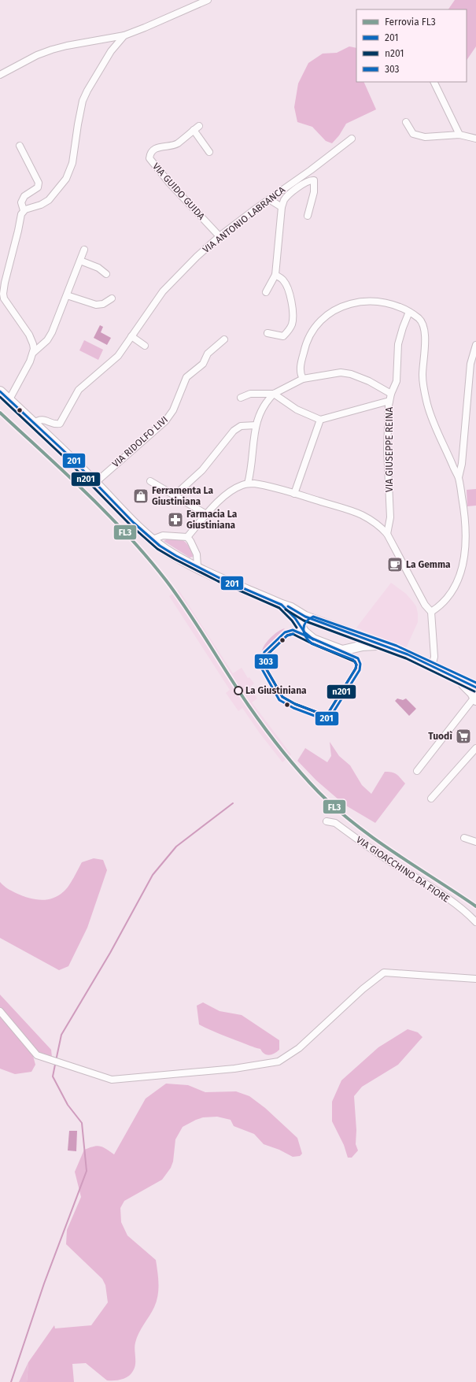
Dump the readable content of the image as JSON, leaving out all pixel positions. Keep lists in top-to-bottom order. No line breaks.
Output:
{"streets":{"street":["VIA GUIDO GUIDA","VIA ANTONIO LABRANCA","VIA RIDOLFO LIVI","VIA GIUSEPPE REINA","VIA GIOACCHINO DA FIORE"]},"crossings":[["VIA GUIDO GUIDA","VIA ANTONIO LABRANCA"]],"places":{"shop":["Ferramenta La Giustiniana"],"pharmacy":["Farmacia La Giustiniana"],"cafe":["La Gemma"],"other":["La Giustiniana"],"supermarket":["Tuodì"]},"lines":["transit line 201","transit line n201","rail line FL3","transit line 303"],"legend":["Ferrovia FL3","201","n201","303"]}
